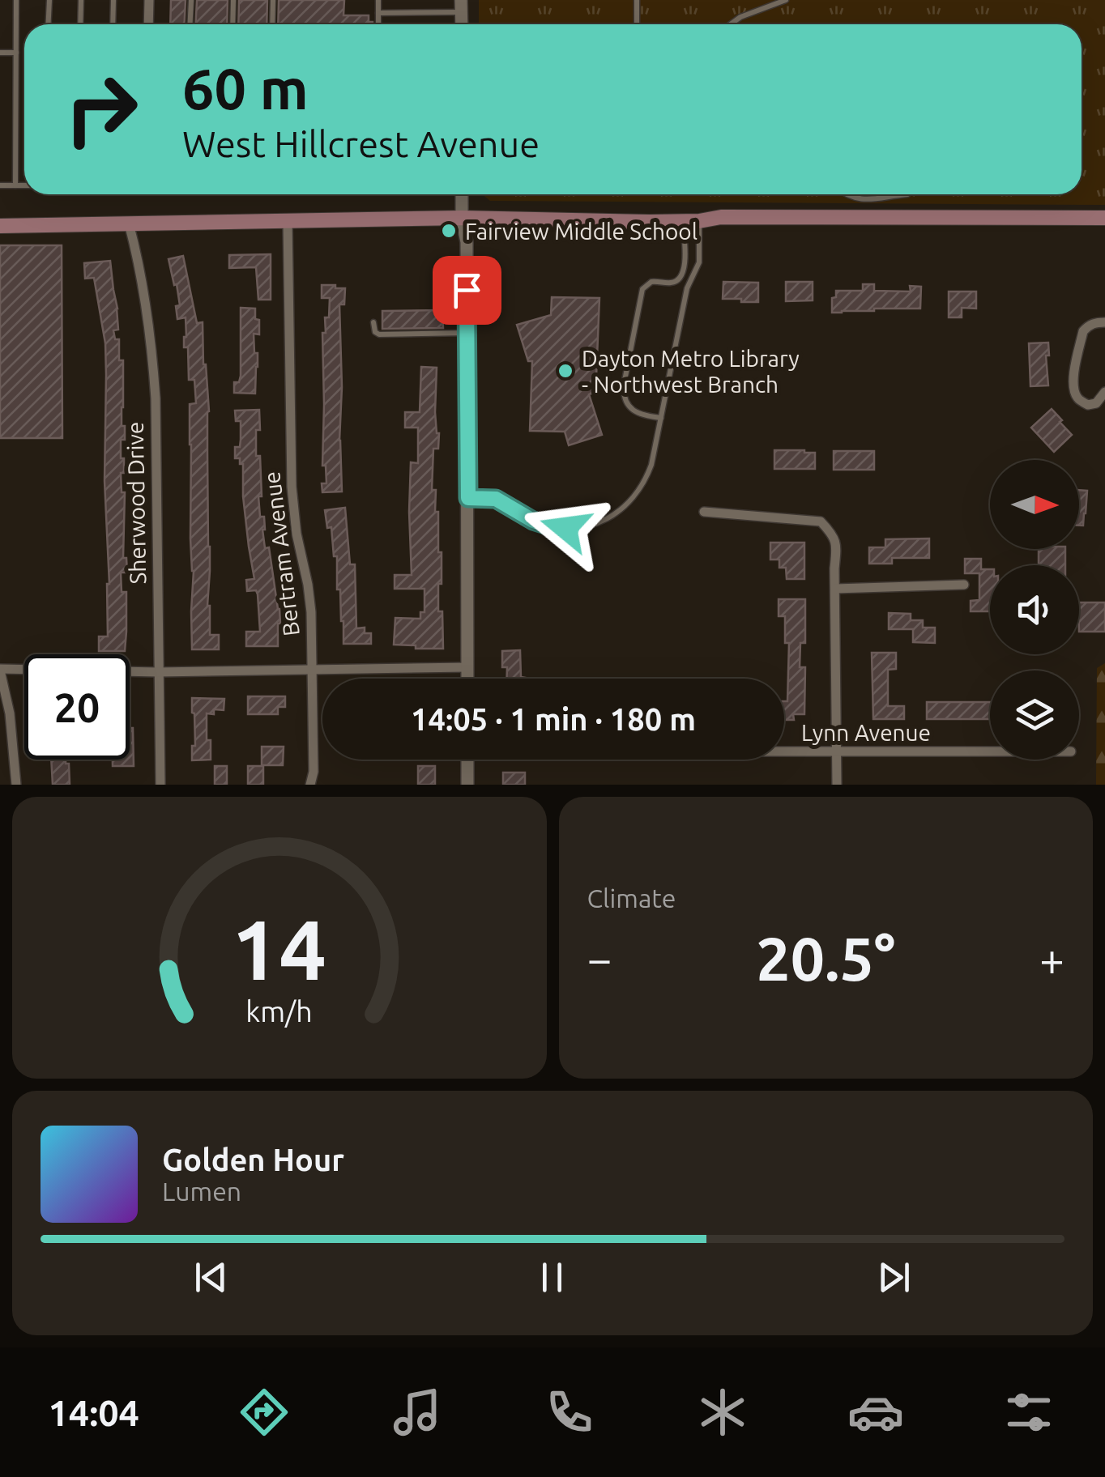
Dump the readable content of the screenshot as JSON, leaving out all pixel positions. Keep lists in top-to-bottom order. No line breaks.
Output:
{"streets":{"street":["Sherwood Drive","Bertram Avenue","Lynn Avenue"]},"places":["Fairview Middle School","Dayton Metro Library - Northwest Branch"],"north":"right","page":{"turn":["60 m","West Hillcrest Avenue"],"limit":"20","trip":"14:05 · 1 min · 180 m","tile":"Climate","heat":["−","20.5°","+"],"song":["Golden Hour","Lumen"],"tabs":"14:04","gauge":["14","km/h"]}}
